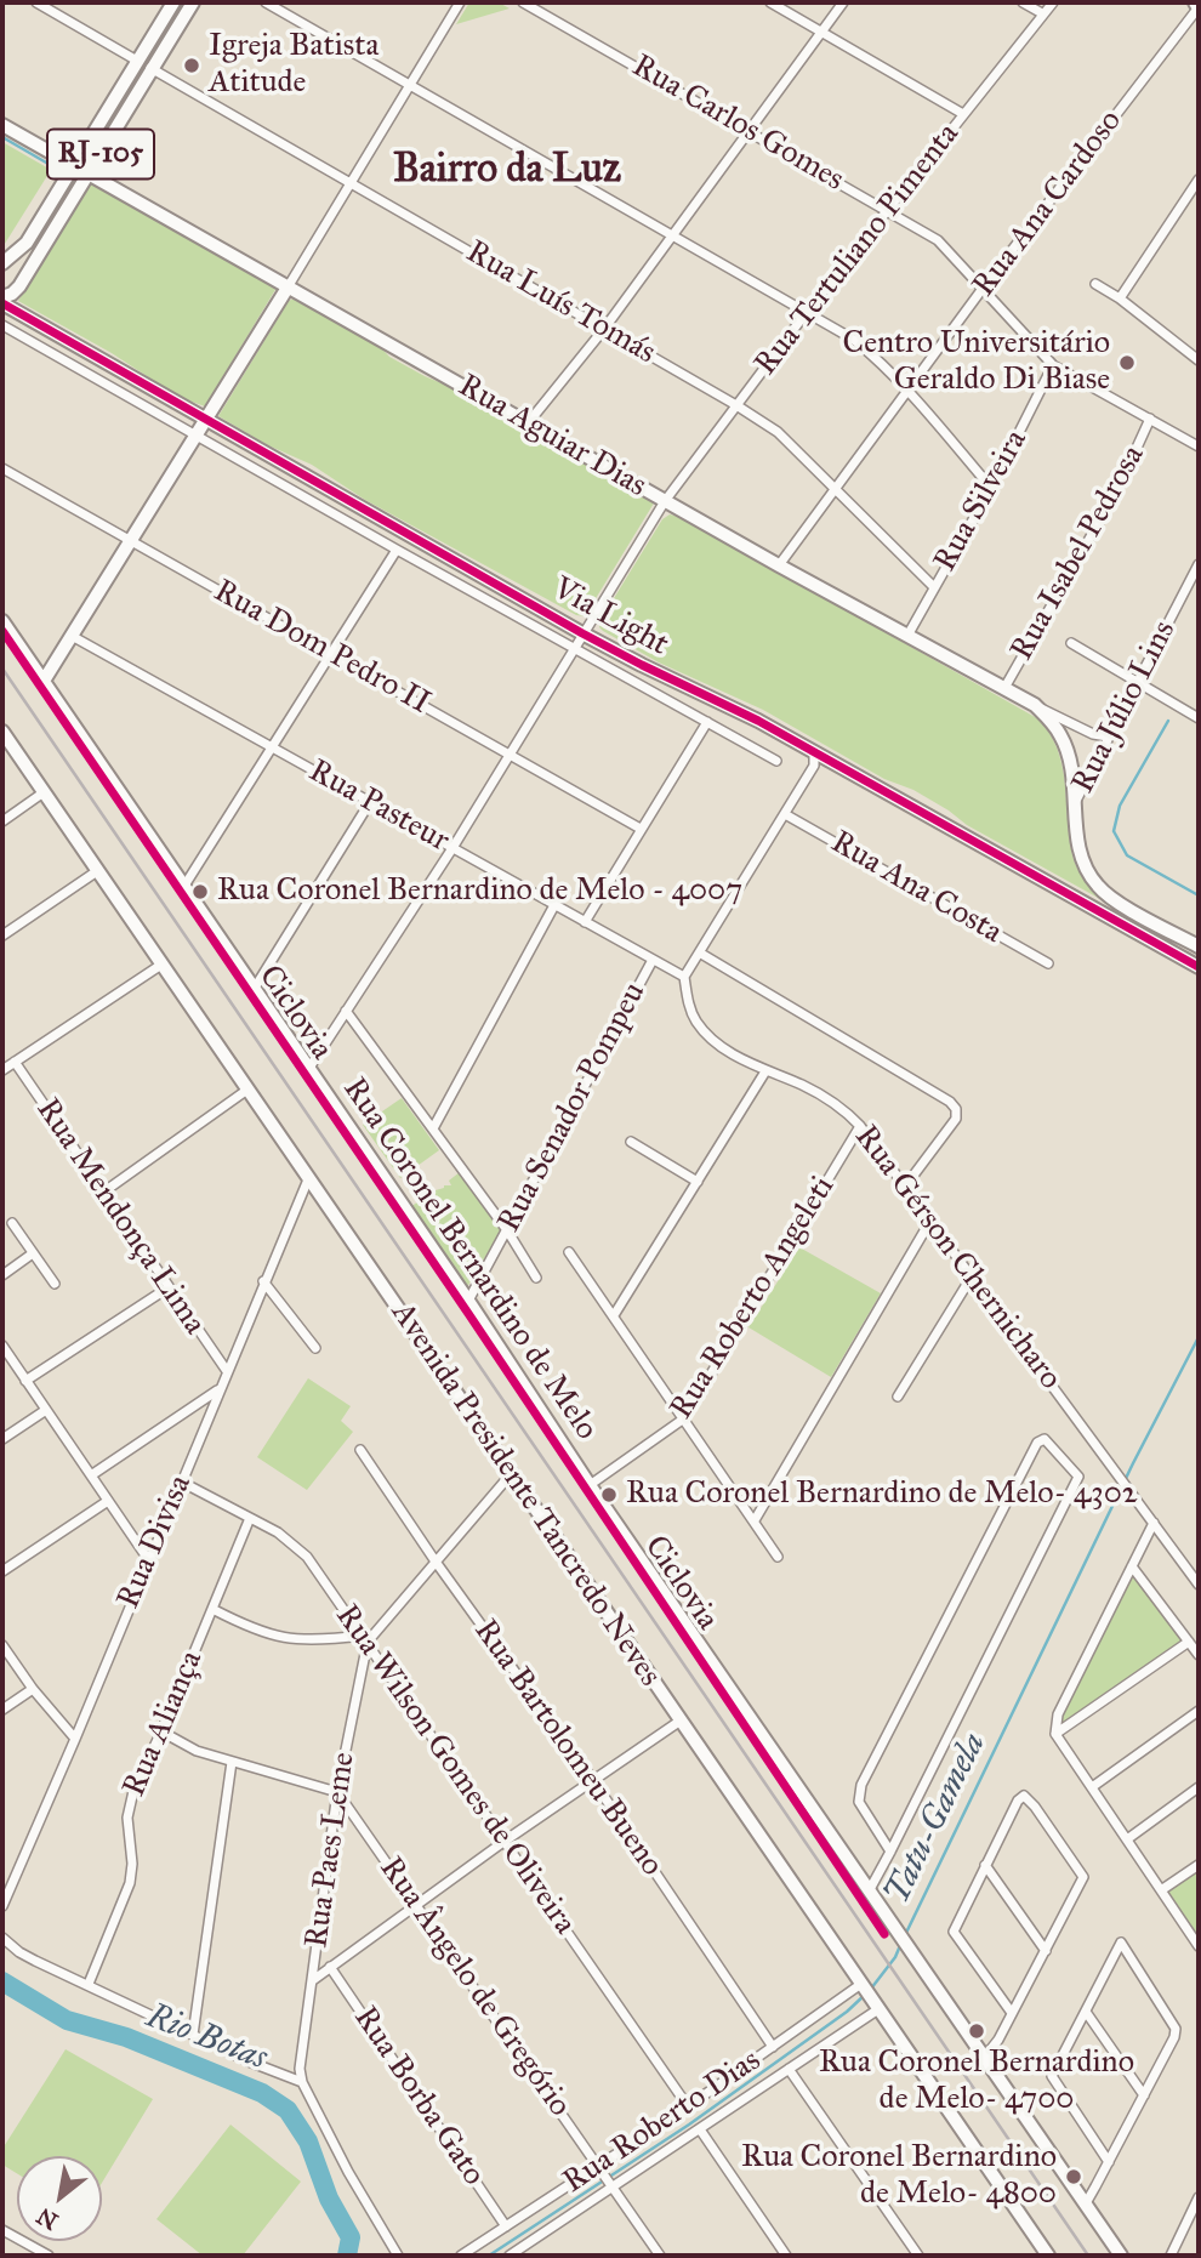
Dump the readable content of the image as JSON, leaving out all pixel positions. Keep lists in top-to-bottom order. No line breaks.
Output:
{"streets":{"main road":["RJ-105","Rua Aguiar Dias","Via Light","Rua Coronel Bernardino de Melo","Avenida Presidente Tancredo Neves"],"street":["Rua Carlos Gomes","Rua Ana Cardoso","Rua Tertuliano Pimenta","Rua Luís Tomás","Rua Silveira","Rua Isabel Pedrosa","Rua Dom Pedro II","Rua Júlio Lins","Rua Pasteur","Rua Ana Costa","Rua Senador Pompeu","Rua Mendonça Lima","Rua Gérson Chernicharo","Rua Roberto Angeleti","Rua Divisa","Rua Aliança","Rua Bartolomeu Bueno","Rua Wilson Gomes de Oliveira","Rua Paes Leme","Rua Ângelo de Gregório","Rua Borba Gato","Rua Roberto Dias"],"cycle path":["Ciclovia"]},"crossings":[["Rua Carlos Gomes","Rua Ana Cardoso"],["Rua Carlos Gomes","Rua Tertuliano Pimenta"],["Rua Carlos Gomes","Rua Silveira"],["Rua Carlos Gomes","Rua Isabel Pedrosa"],["RJ-105","Rua Luís Tomás"],["RJ-105","Rua Aguiar Dias"],["RJ-105","Via Light"],["Rua Ana Cardoso","Rua Luís Tomás"],["Rua Ana Cardoso","Rua Aguiar Dias"],["Rua Tertuliano Pimenta","Rua Luís Tomás"],["Rua Tertuliano Pimenta","Rua Aguiar Dias"],["Rua Tertuliano Pimenta","Via Light"],["Rua Tertuliano Pimenta","Rua Dom Pedro II"],["Rua Tertuliano Pimenta","Rua Pasteur"],["Rua Tertuliano Pimenta","Rua Coronel Bernardino de Melo"],["Rua Luís Tomás","Rua Silveira"],["Rua Aguiar Dias","Rua Silveira"],["Rua Aguiar Dias","Rua Isabel Pedrosa"],["Rua Aguiar Dias","Rua Júlio Lins"],["Rua Pasteur","Rua Senador Pompeu"],["Rua Pasteur","Rua Gérson Chernicharo"],["Rua Senador Pompeu","Rua Coronel Bernardino de Melo"],["Rua Mendonça Lima","Rua Divisa"],["Rua Gérson Chernicharo","Rua Roberto Angeleti"],["Rua Coronel Bernardino de Melo","Rua Roberto Angeleti"],["Avenida Presidente Tancredo Neves","Rua Divisa"],["Avenida Presidente Tancredo Neves","Rua Paes Leme"],["Avenida Presidente Tancredo Neves","Rua Roberto Dias"],["Rua Divisa","Rua Wilson Gomes de Oliveira"],["Rua Aliança","Rua Wilson Gomes de Oliveira"],["Rua Bartolomeu Bueno","Rua Paes Leme"],["Rua Bartolomeu Bueno","Rua Roberto Dias"],["Rua Wilson Gomes de Oliveira","Rua Paes Leme"],["Rua Wilson Gomes de Oliveira","Rua Roberto Dias"],["Rua Paes Leme","Rua Ângelo de Gregório"],["Rua Ângelo de Gregório","Rua Roberto Dias"],["Rua Borba Gato","Rua Roberto Dias"]],"districts":["Bairro da Luz"],"water":["Tatu-Gamela","Rio Botas"],"places":["Igreja Batista Atitude","Centro Universitário Geraldo Di Biase","Rua Coronel Bernardino de Melo - 4007","Rua Coronel Bernardino de Melo- 4302","Rua Coronel Bernardino de Melo- 4700","Rua Coronel Bernardino de Melo- 4800"],"north":"bottom left"}
